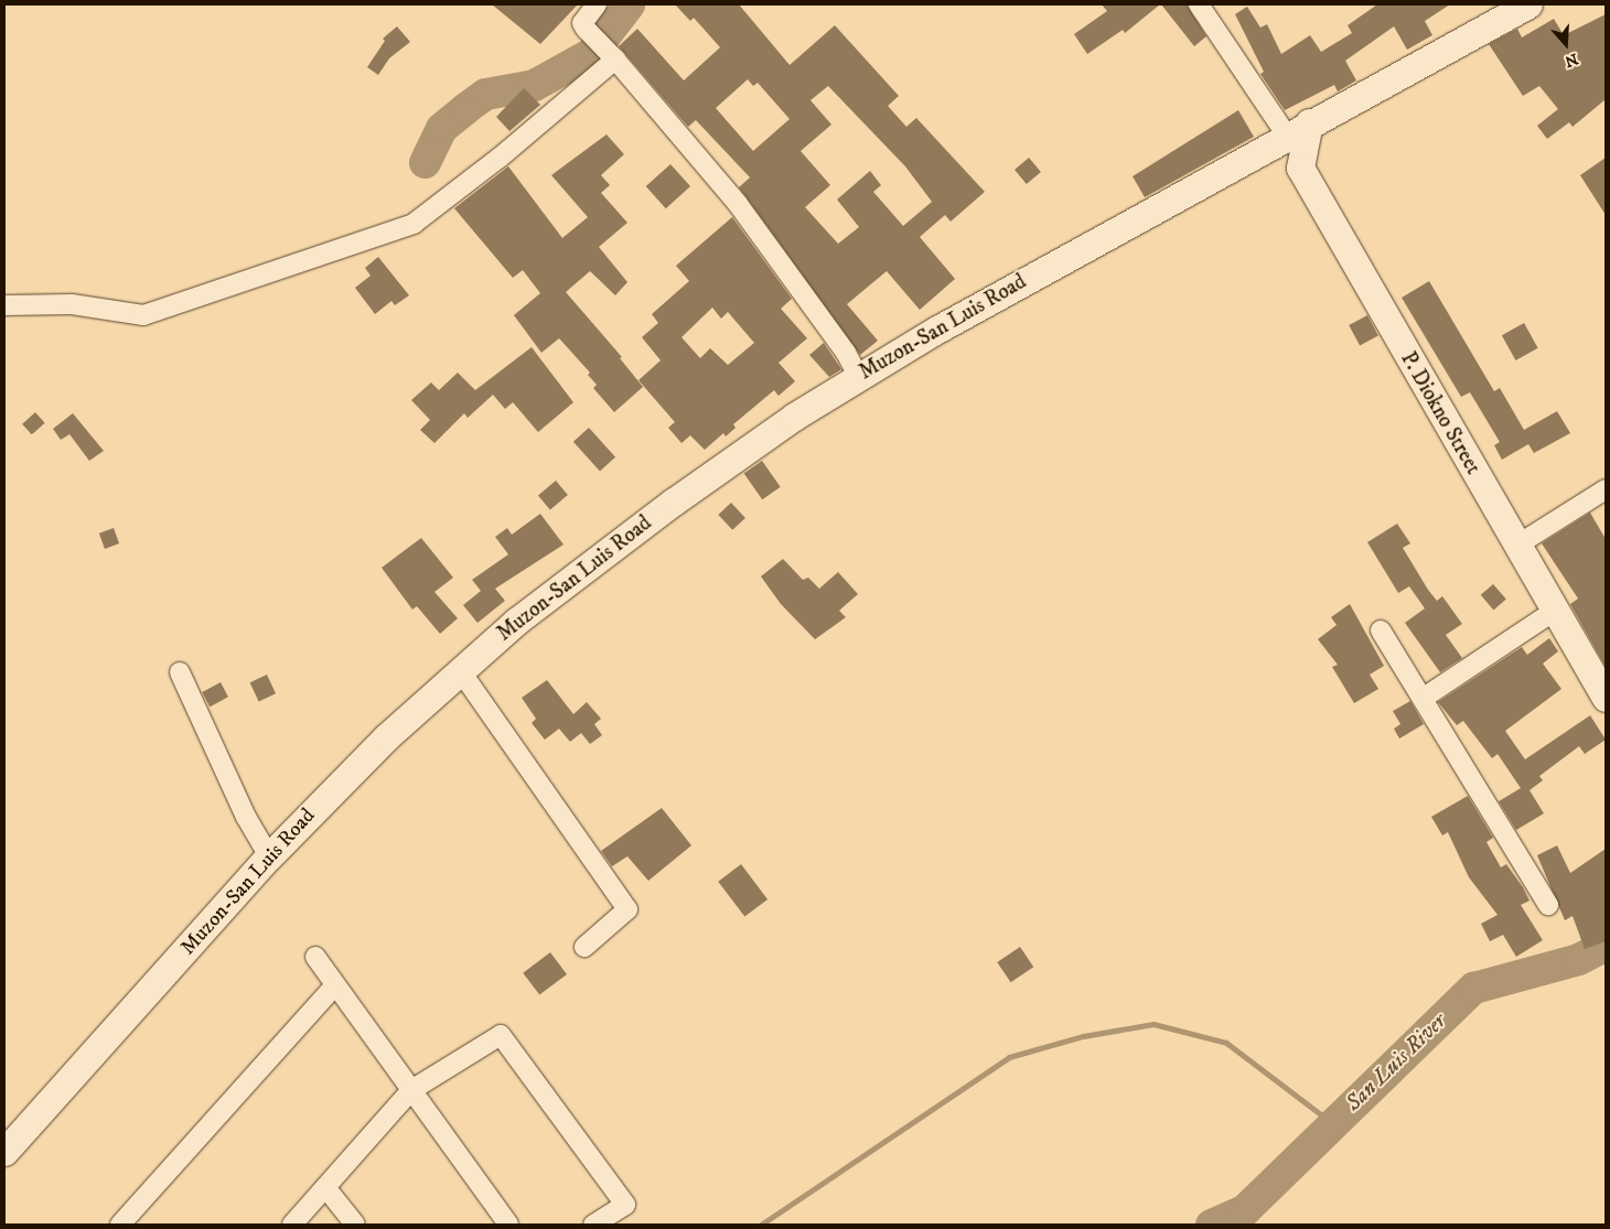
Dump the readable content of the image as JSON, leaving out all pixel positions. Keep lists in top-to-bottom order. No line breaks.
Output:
{"streets":{"main road":["Muzon-San Luis Road","P. Diokno Street"]},"water":["San Luis River"],"north":"bottom"}
